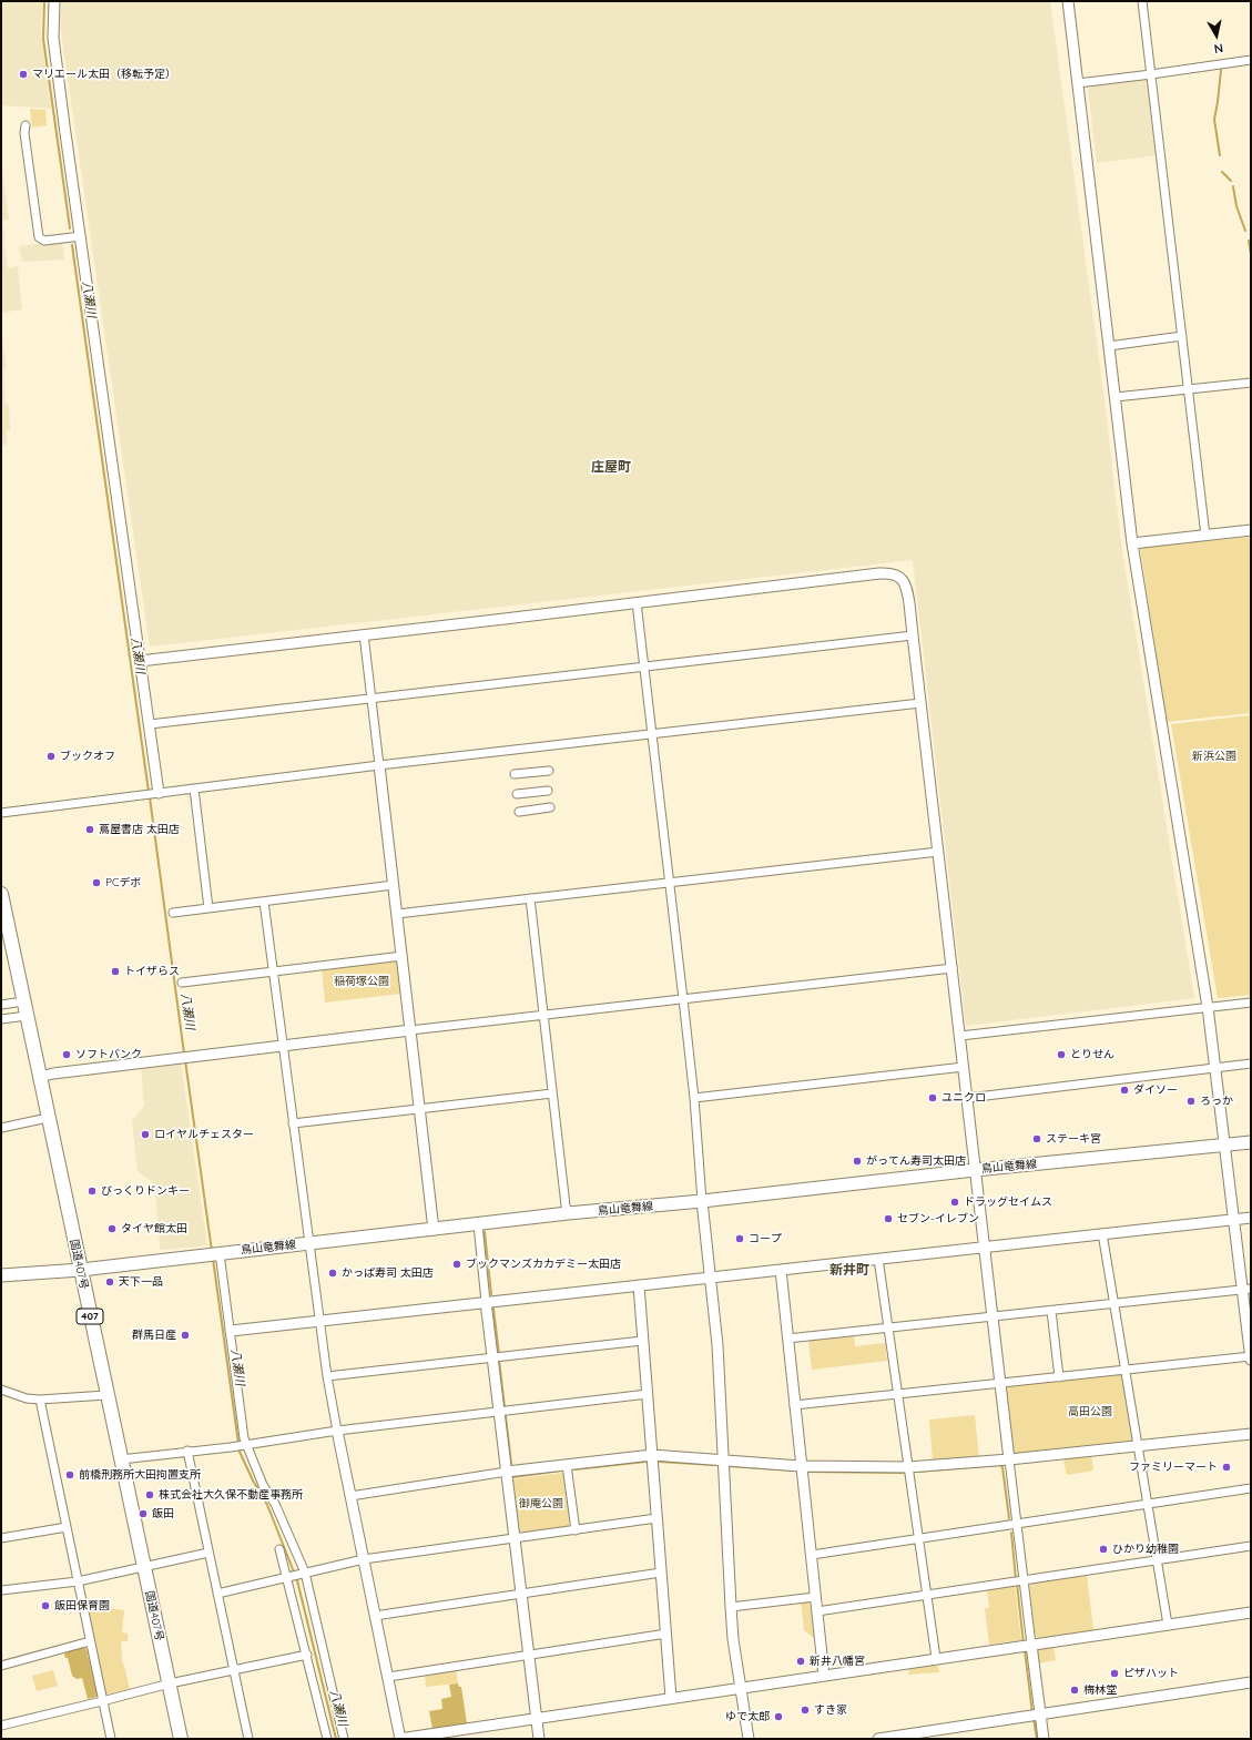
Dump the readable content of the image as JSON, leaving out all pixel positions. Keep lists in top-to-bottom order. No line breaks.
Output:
{"streets":{"highway":["国道407号","407"],"main road":["鳥山竜舞線"]},"crossings":[["鳥山竜舞線","国道407号"]],"districts":["庄屋町","新井町"],"water":["八瀬川"],"parks":["新浜公園","稲荷塚公園","高田公園","御庵公園"],"places":["マリエール太田（移転予定）","ブックオフ","蔦屋書店 太田店","PCデポ","トイザらス","ソフトバンク","とりせん","ダイソー","ユニクロ","ろっか","ロイヤルチェスター","ステーキ宮","がってん寿司太田店","びっくりドンキー","ドラッグセイムス","セブン-イレブン","タイヤ館太田","コープ","ブックマンズカカデミー太田店","かっぱ寿司 太田店","天下一品","群馬日産","ファミリーマート","前橋刑務所大田拘置支所","株式会社大久保不動産事務所","飯田","ひかり幼稚園","飯田保育園","新井八幡宮","ピザハット","梅林堂","すき家","ゆで太郎"],"north":"bottom"}
